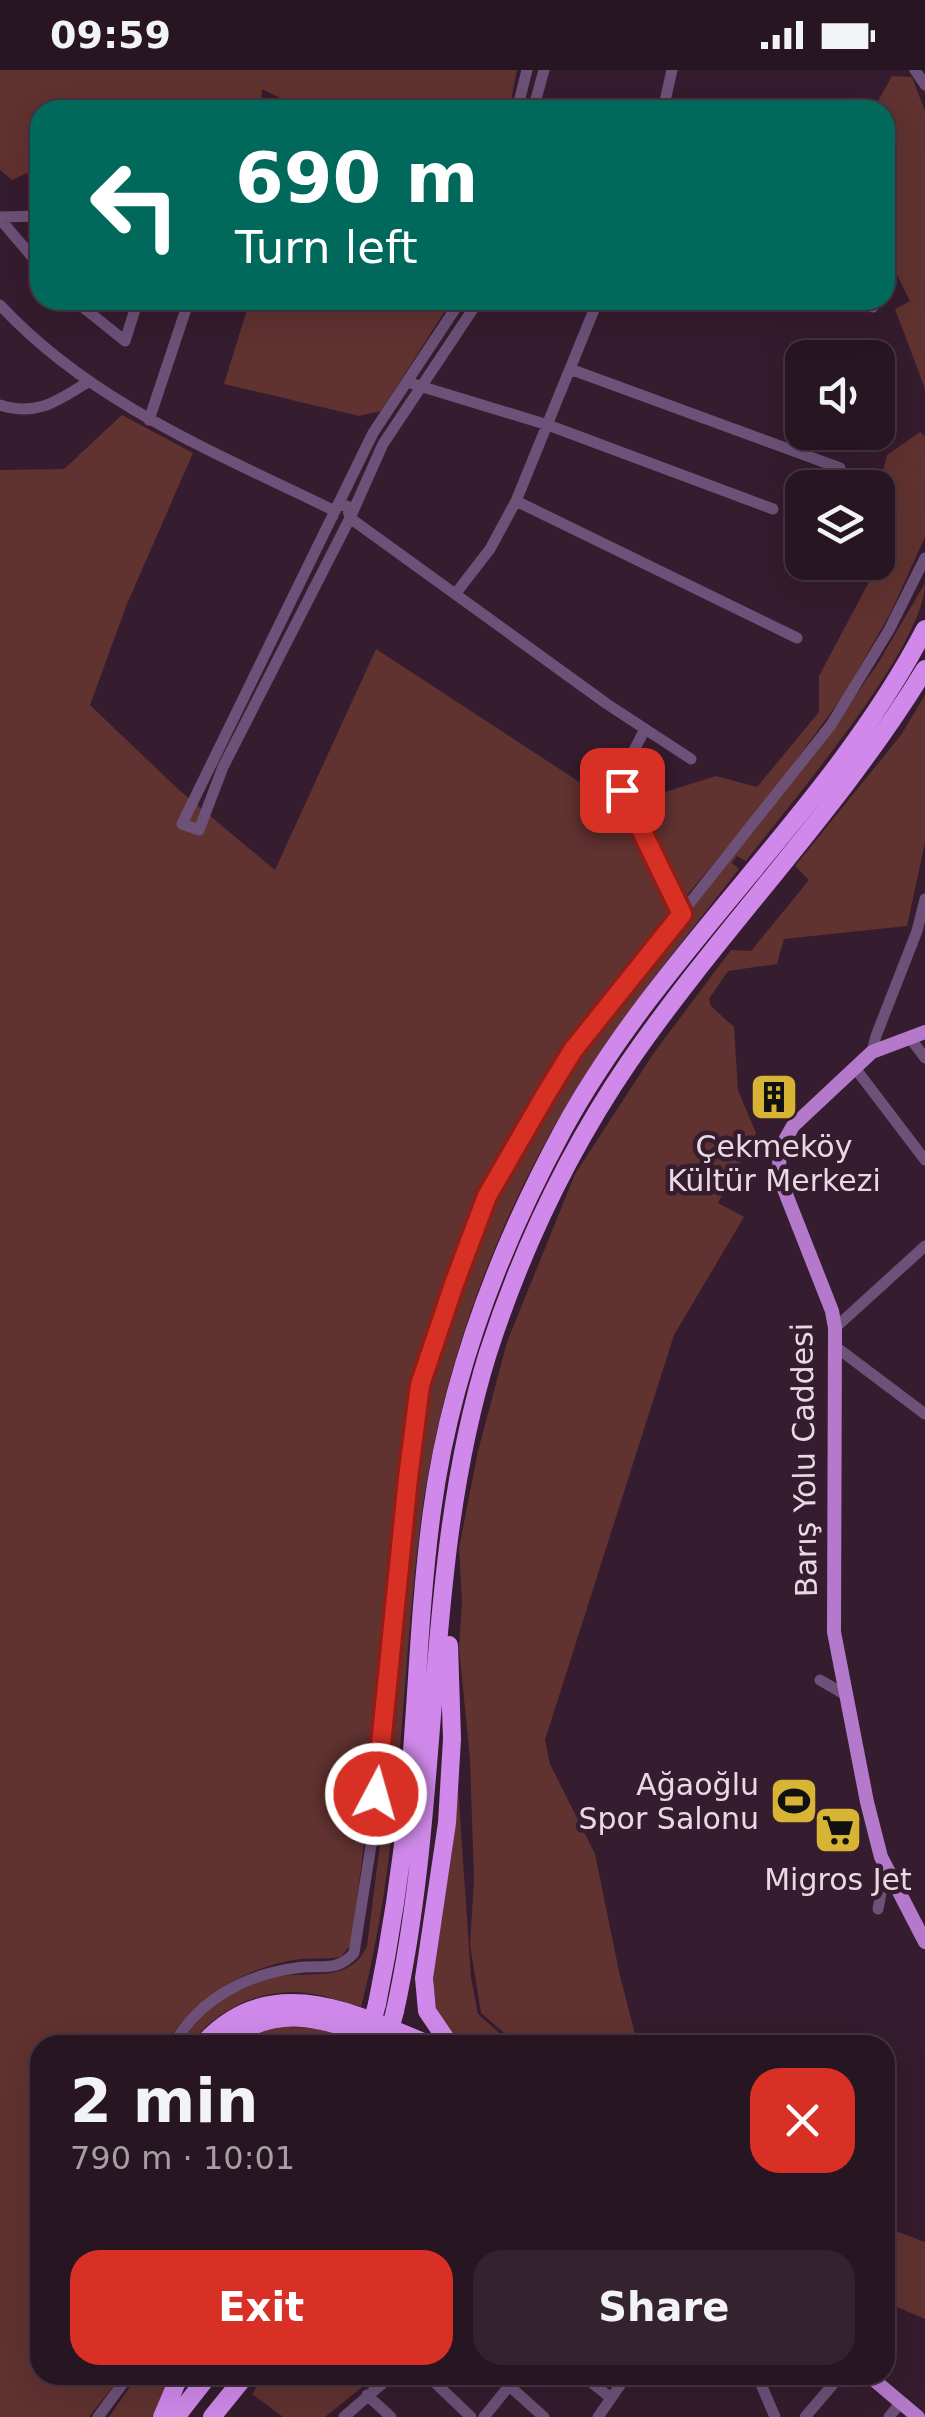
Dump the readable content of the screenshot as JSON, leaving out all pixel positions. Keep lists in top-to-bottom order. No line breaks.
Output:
{"streets":{"main road":["Barış Yolu Caddesi"]},"places":{"building":["Çekmeköy Kültür Merkezi"],"sports":["Ağaoğlu Spor Salonu"],"supermarket":["Migros Jet"]},"page":{"status":"09:59","turn":["690 m","Turn left"],"heading":["2 min","790 m · 10:01"],"buttons":["Exit","Share"]}}
